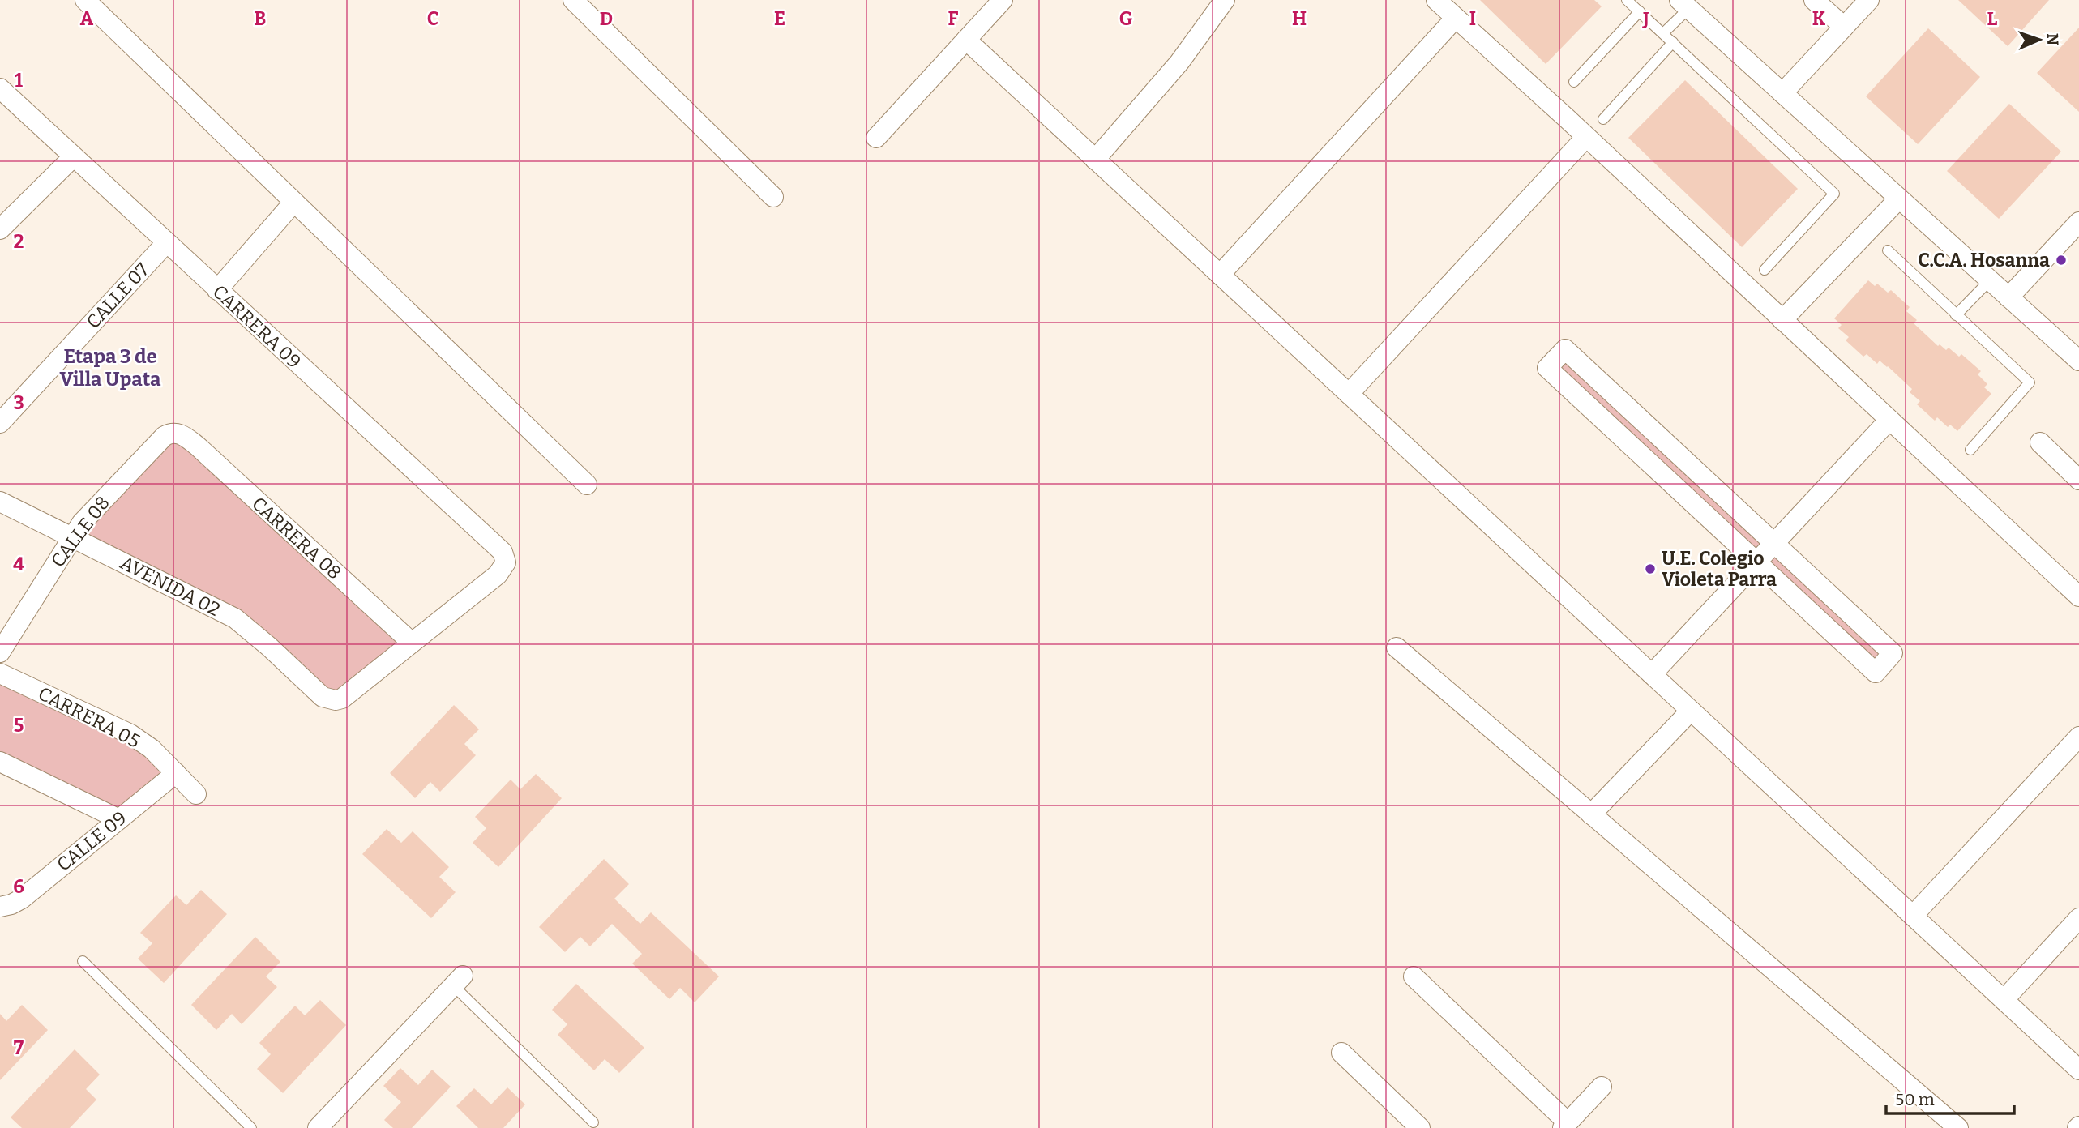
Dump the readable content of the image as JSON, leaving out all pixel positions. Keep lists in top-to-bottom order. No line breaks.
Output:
{"streets":{"street":["CALLE 07","CARRERA 09","CALLE 08","CARRERA 08","AVENIDA 02","CARRERA 05","CALLE 09"]},"crossings":[["CALLE 07","CARRERA 09"],["CARRERA 09","CARRERA 08"],["CARRERA 09","AVENIDA 02"],["CALLE 08","CARRERA 08"],["CALLE 08","AVENIDA 02"],["CARRERA 08","AVENIDA 02"],["CARRERA 05","CALLE 09"]],"districts":["Etapa 3 de Villa Upata"],"places":["C.C.A. Hosanna","U.E. Colegio Violeta Parra"],"scale_bar":"50 m","north":"right","grid":{"columns":["A","B","C","D","E","F","G","H","I","J","K","L"],"rows":["1","2","3","4","5","6","7"]}}
